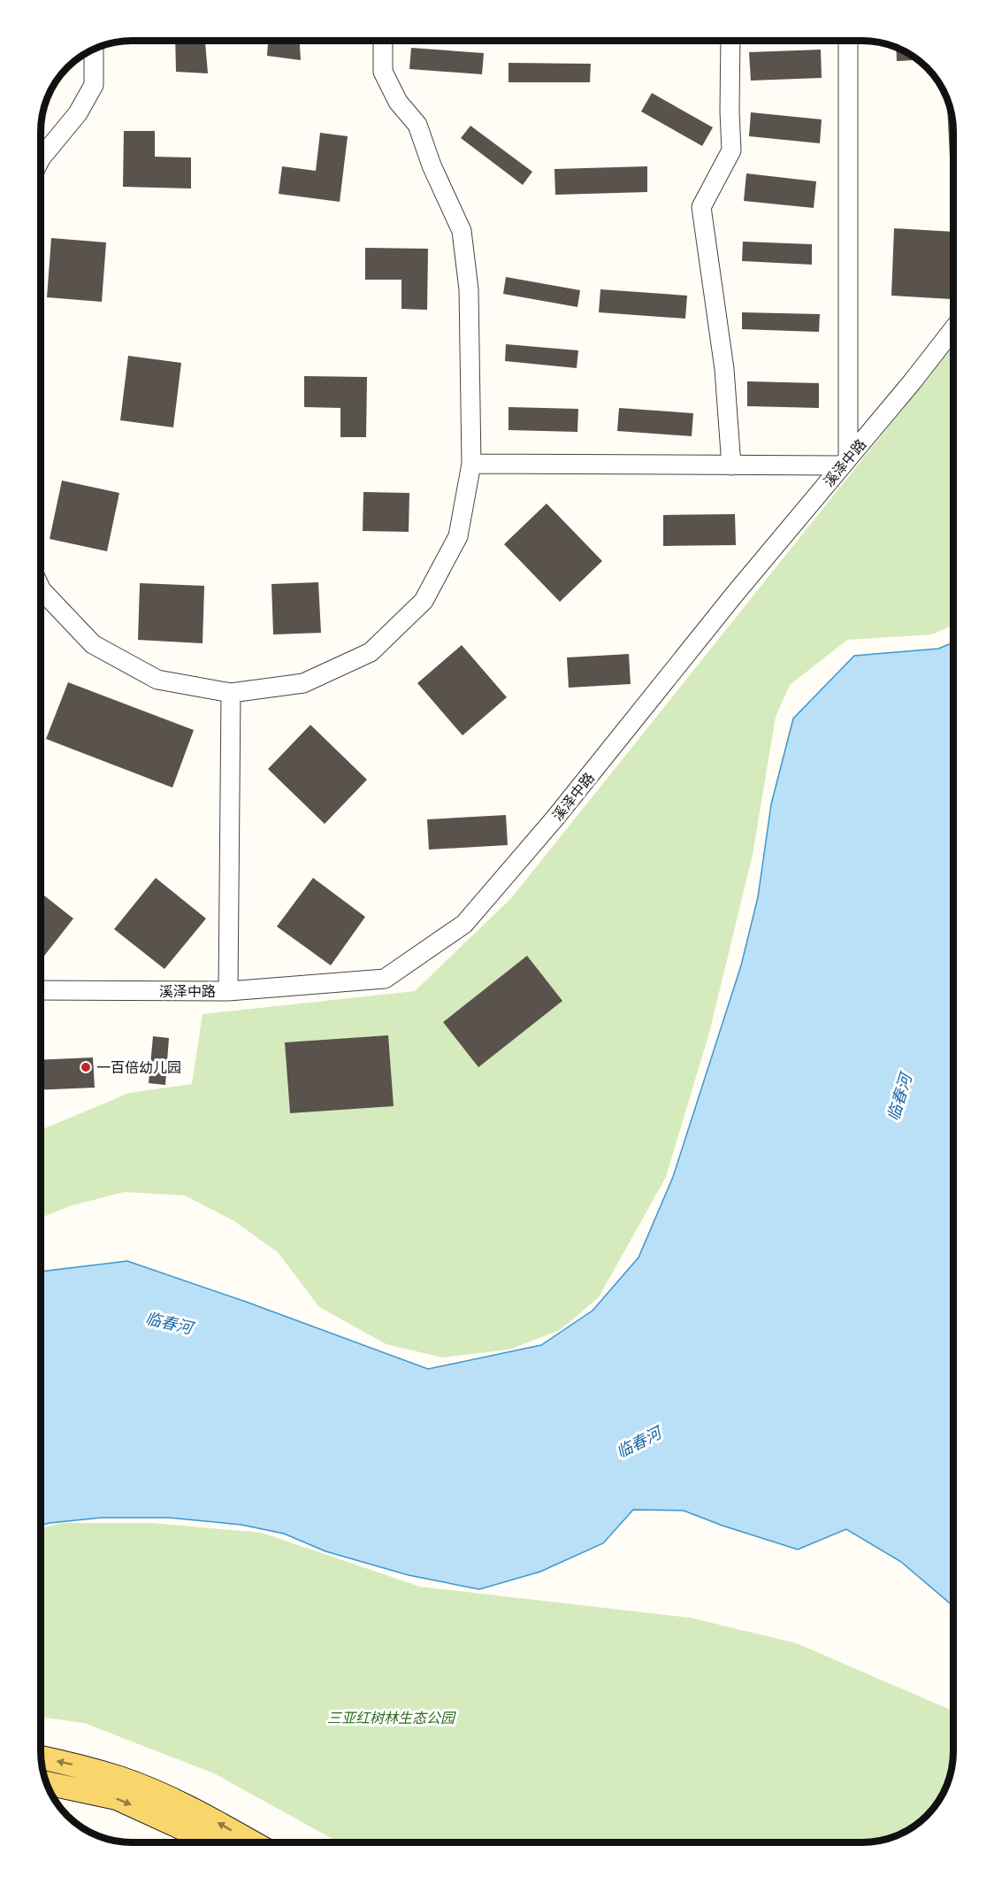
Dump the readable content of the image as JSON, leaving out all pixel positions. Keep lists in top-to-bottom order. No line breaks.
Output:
{"streets":{"street":["溪泽中路"]},"water":["临春河"],"parks":["三亚红树林生态公园"],"places":["一百倍幼儿园"]}
